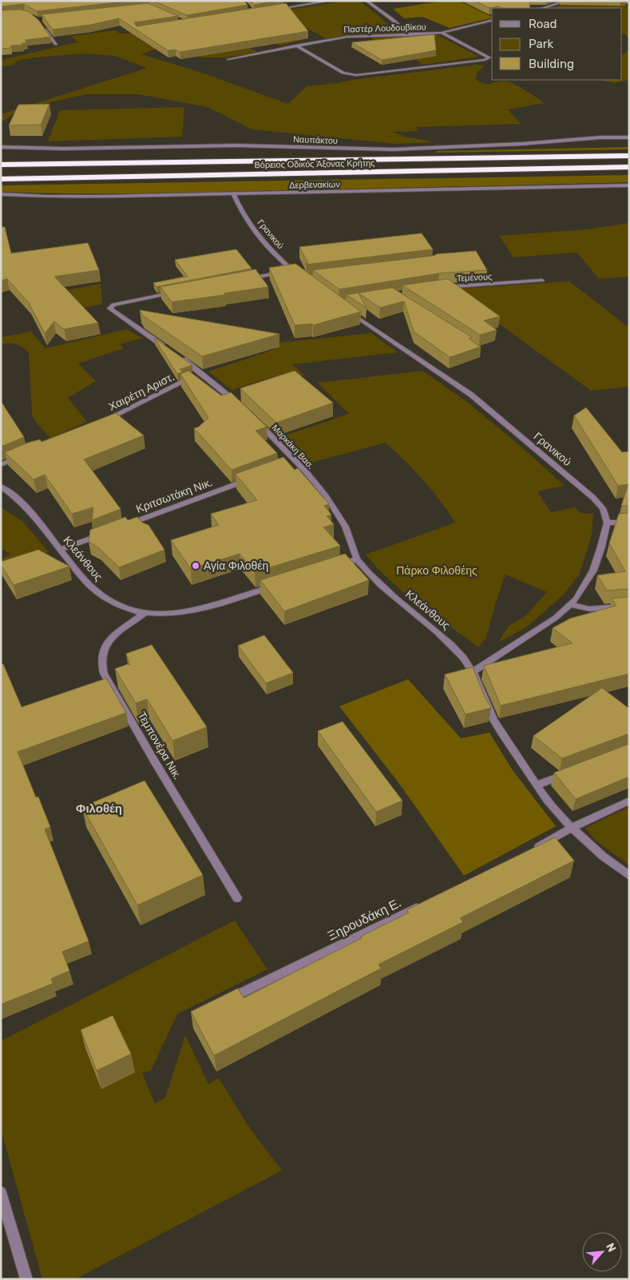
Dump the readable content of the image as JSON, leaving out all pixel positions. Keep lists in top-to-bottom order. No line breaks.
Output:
{"streets":{"highway":["Βόρειος Οδικός Άξονας Κρήτης"],"street":["Παστέρ Λουδουβίκου","Ναυπάκτου","Δερβενακίων","Γρανικού","Τεμένους","Χαιρέτη Αριστ.","Μαρκάκη Βασ.","Κριτσωτάκη Νικ.","Κλεάνθους","Τεμπονέρα Νικ.","Ξηρουδάκη Ε."]},"crossings":[["Δερβενακίων","Γρανικού"],["Μαρκάκη Βασ.","Κλεάνθους"],["Κλεάνθους","Τεμπονέρα Νικ."]],"districts":["Φιλοθέη"],"parks":["Πάρκο Φιλοθέης"],"places":["Αγία Φιλοθέη"],"legend":["Road","Park","Building"],"north":"top right"}
